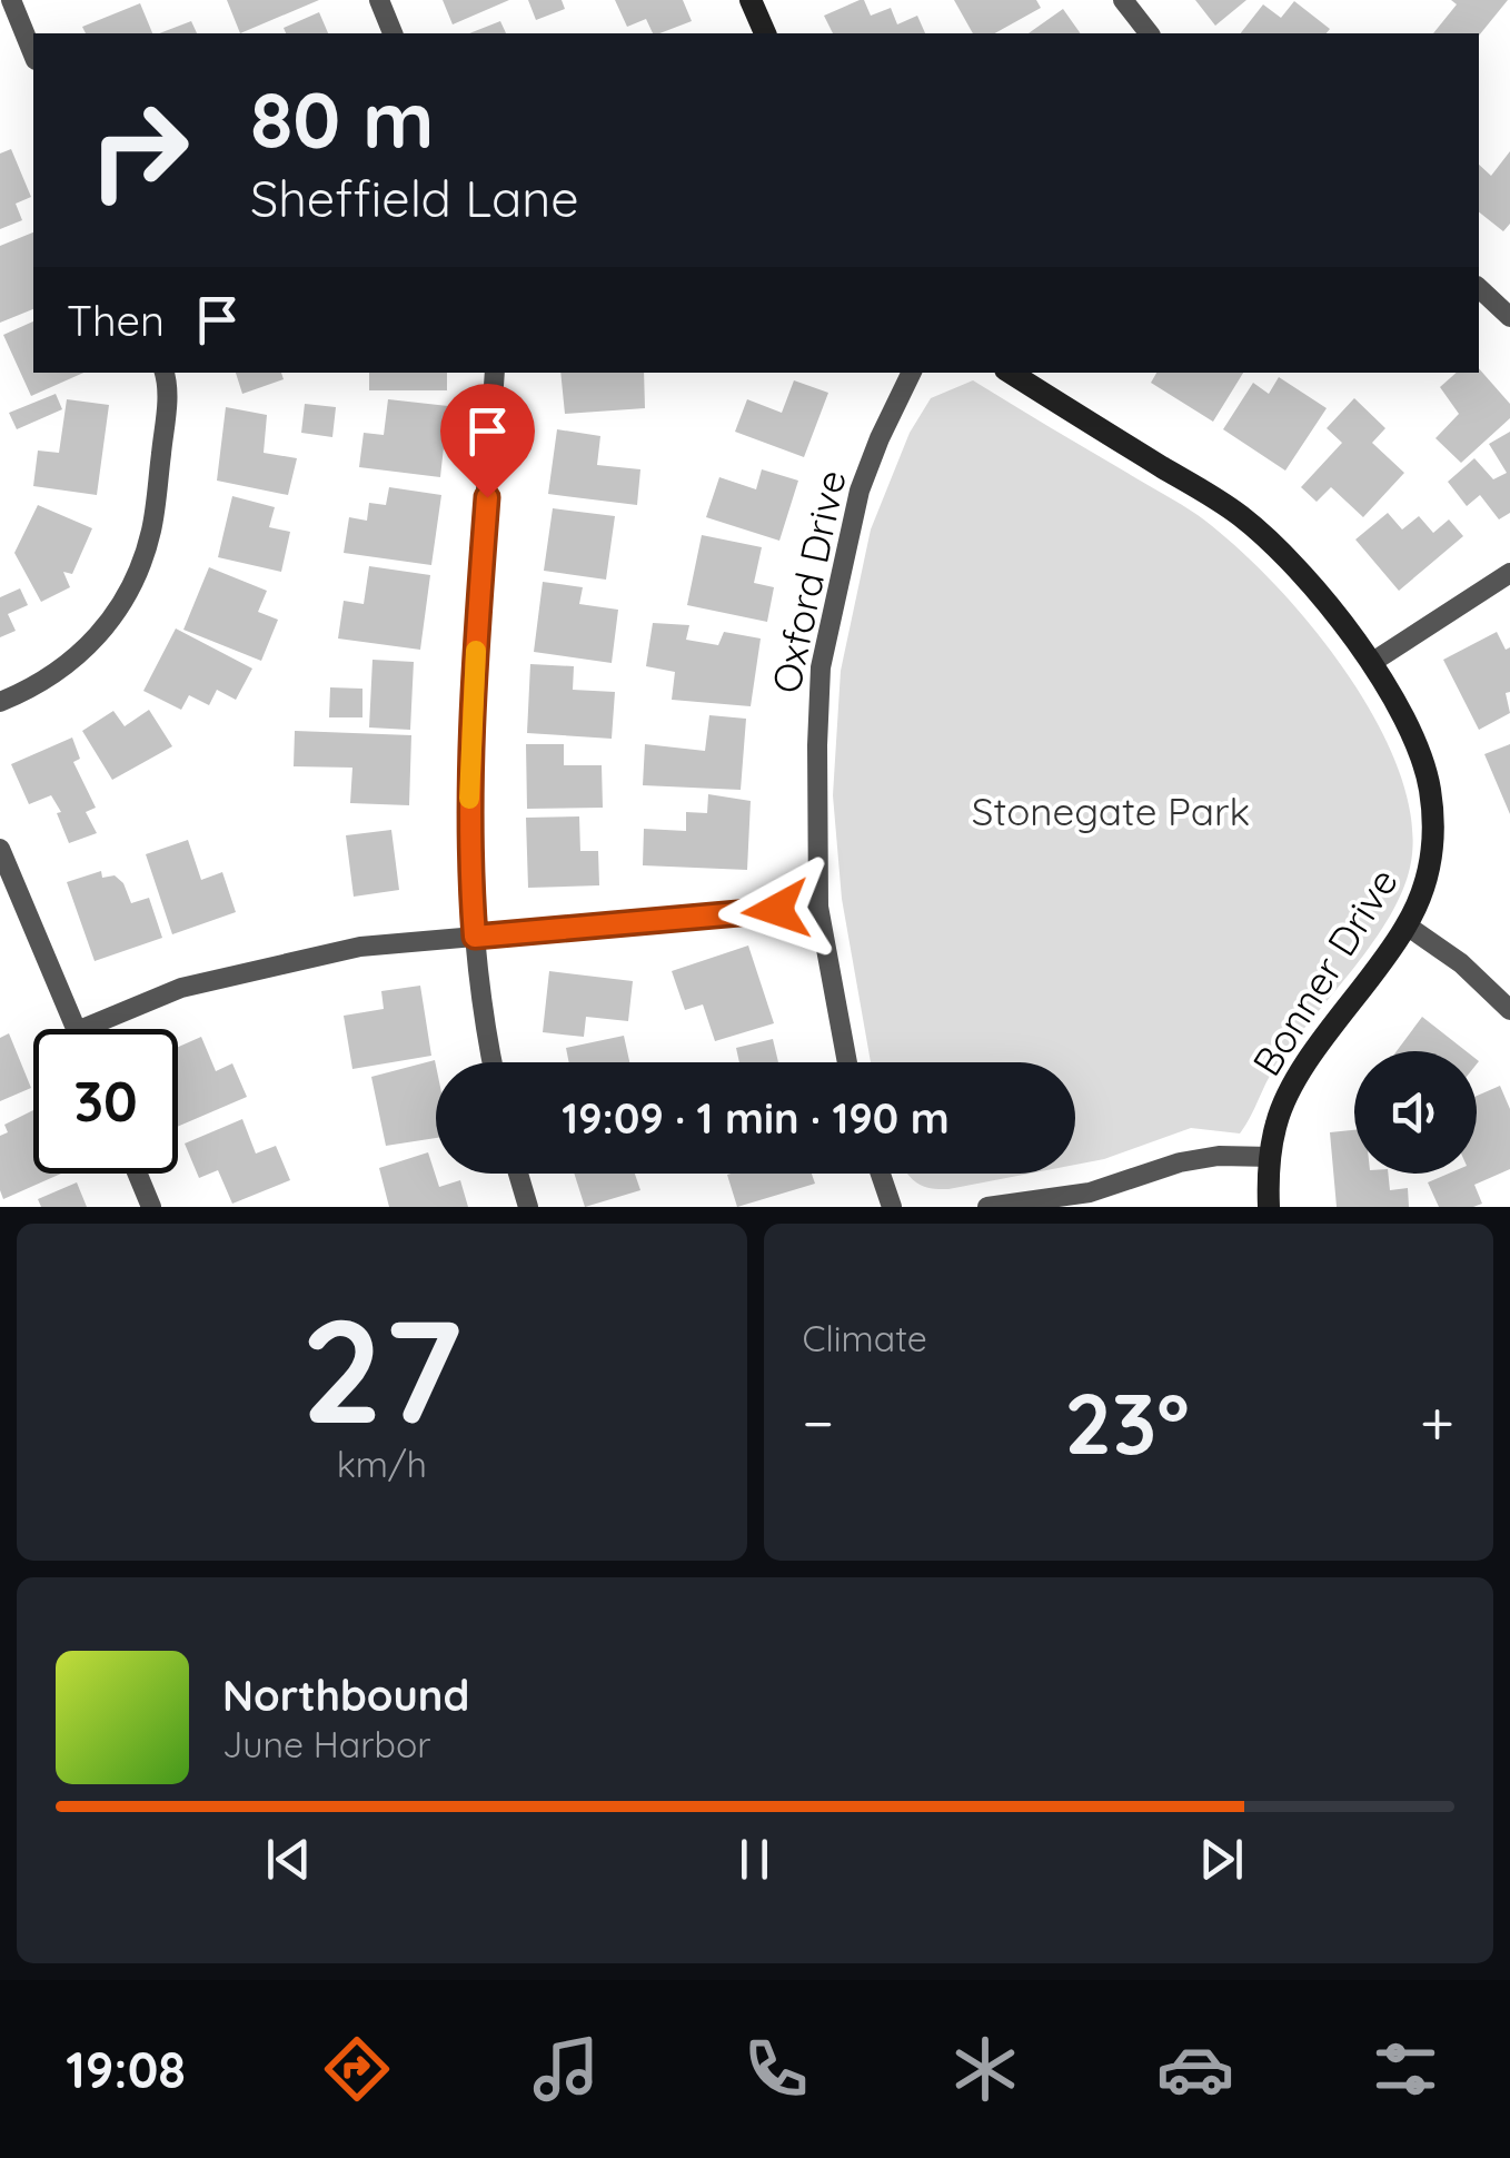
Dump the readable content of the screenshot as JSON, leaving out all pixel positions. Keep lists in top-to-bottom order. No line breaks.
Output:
{"streets":{"street":["Oxford Drive","Bonner Drive"]},"parks":["Stonegate Park"],"page":{"turn":["80 m","Sheffield Lane"],"then":"Then","limit":"30","trip":"19:09 · 1 min · 190 m","tile":[["27","km/h"],"Climate"],"heat":["−","23°","+"],"song":["Northbound","June Harbor"],"tabs":"19:08"}}
